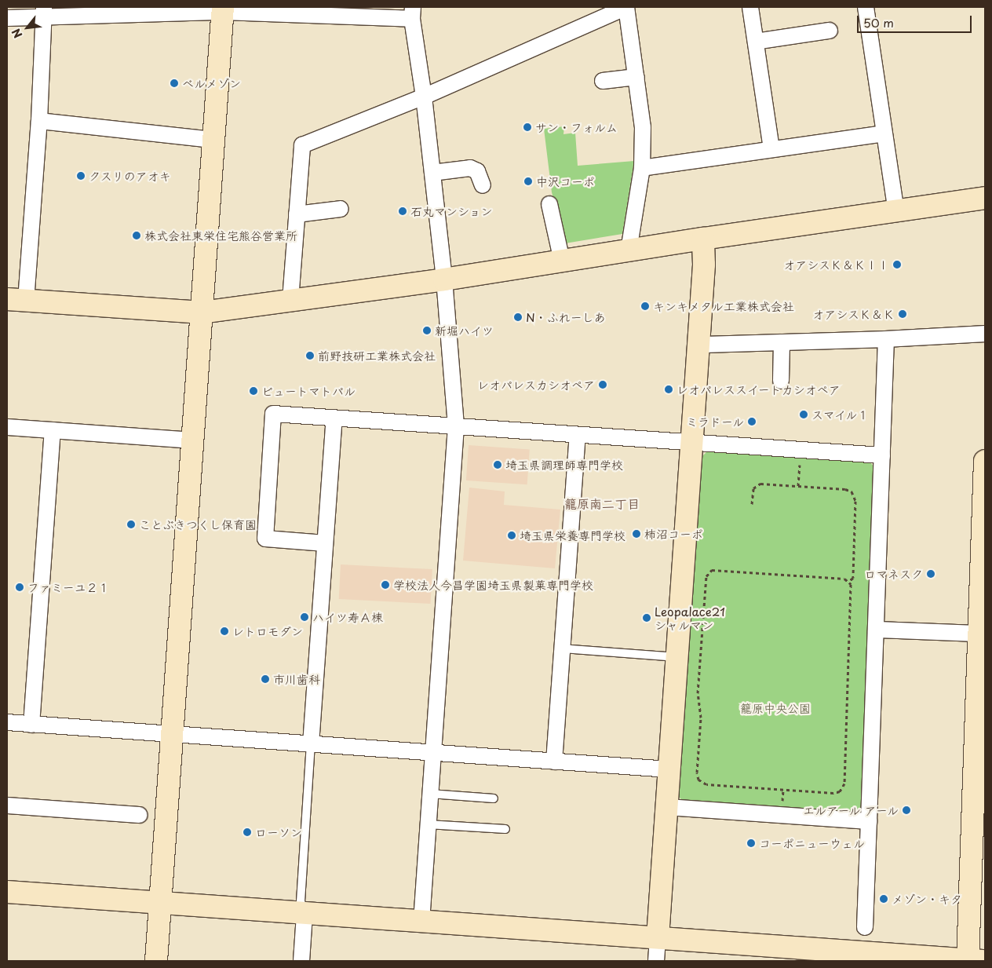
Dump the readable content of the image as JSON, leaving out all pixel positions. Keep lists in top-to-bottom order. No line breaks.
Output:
{"districts":["籠原南二丁目"],"parks":["籠原中央公園"],"places":["ベルメゾン","サン・フォルム","クスリのアオキ","中沢コーポ","石丸マンション","株式会社東栄住宅熊谷営業所","オアシスＫ＆ＫＩＩ","キンキメタル工業株式会社","オアシスＫ＆Ｋ","N・ふれーしあ","新堀ハイツ","前野技研工業株式会社","レオパレスカシオペア","レオパレススイートカシオペア","ビュートマトパル","スマイル１","ミラドール","埼玉県調理師専門学校","ことぶきつくし保育園","柿沼コーポ","埼玉県栄養専門学校","ロマネスク","学校法人今昌学園埼玉県製菓専門学校","ファミーユ２１","ハイツ寿Ａ棟","Leopalace21 シャルマン","レトロモダン","市川歯科","エルアール アール","ローソン","コーポニューウェル","メゾン・キタ"],"scale_bar":"50 m","north":"bottom left"}
